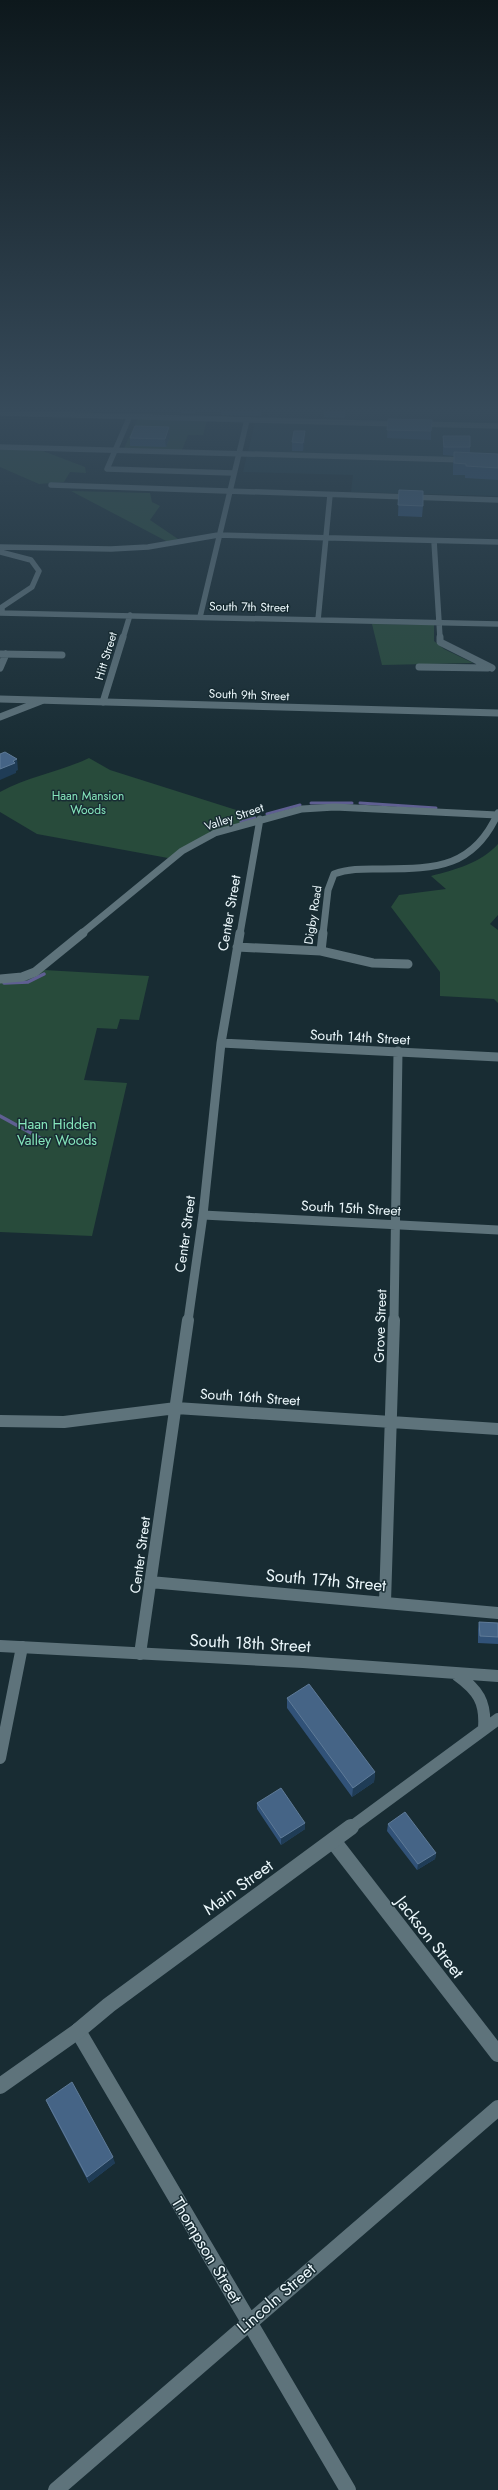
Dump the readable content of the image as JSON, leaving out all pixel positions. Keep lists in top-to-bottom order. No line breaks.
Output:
{"streets":{"street":["South 7th Street","Hitt Street","South 9th Street","Valley Street","Center Street","Digby Road","South 14th Street","South 15th Street","Grove Street","South 16th Street","South 17th Street","South 18th Street","Main Street","Jackson Street","Thompson Street","Lincoln Street"]},"crossings":[["South 7th Street","Hitt Street"],["Hitt Street","South 9th Street"],["Valley Street","Center Street"],["Valley Street","Digby Road"],["Center Street","Digby Road"],["Center Street","South 14th Street"],["Center Street","South 15th Street"],["Center Street","South 16th Street"],["Center Street","South 17th Street"],["Center Street","South 18th Street"],["South 14th Street","Grove Street"],["South 15th Street","Grove Street"],["Grove Street","South 16th Street"],["Grove Street","South 17th Street"],["Main Street","Jackson Street"],["Main Street","Thompson Street"],["Thompson Street","Lincoln Street"]],"parks":["Haan Mansion Woods","Haan Hidden Valley Woods"]}
